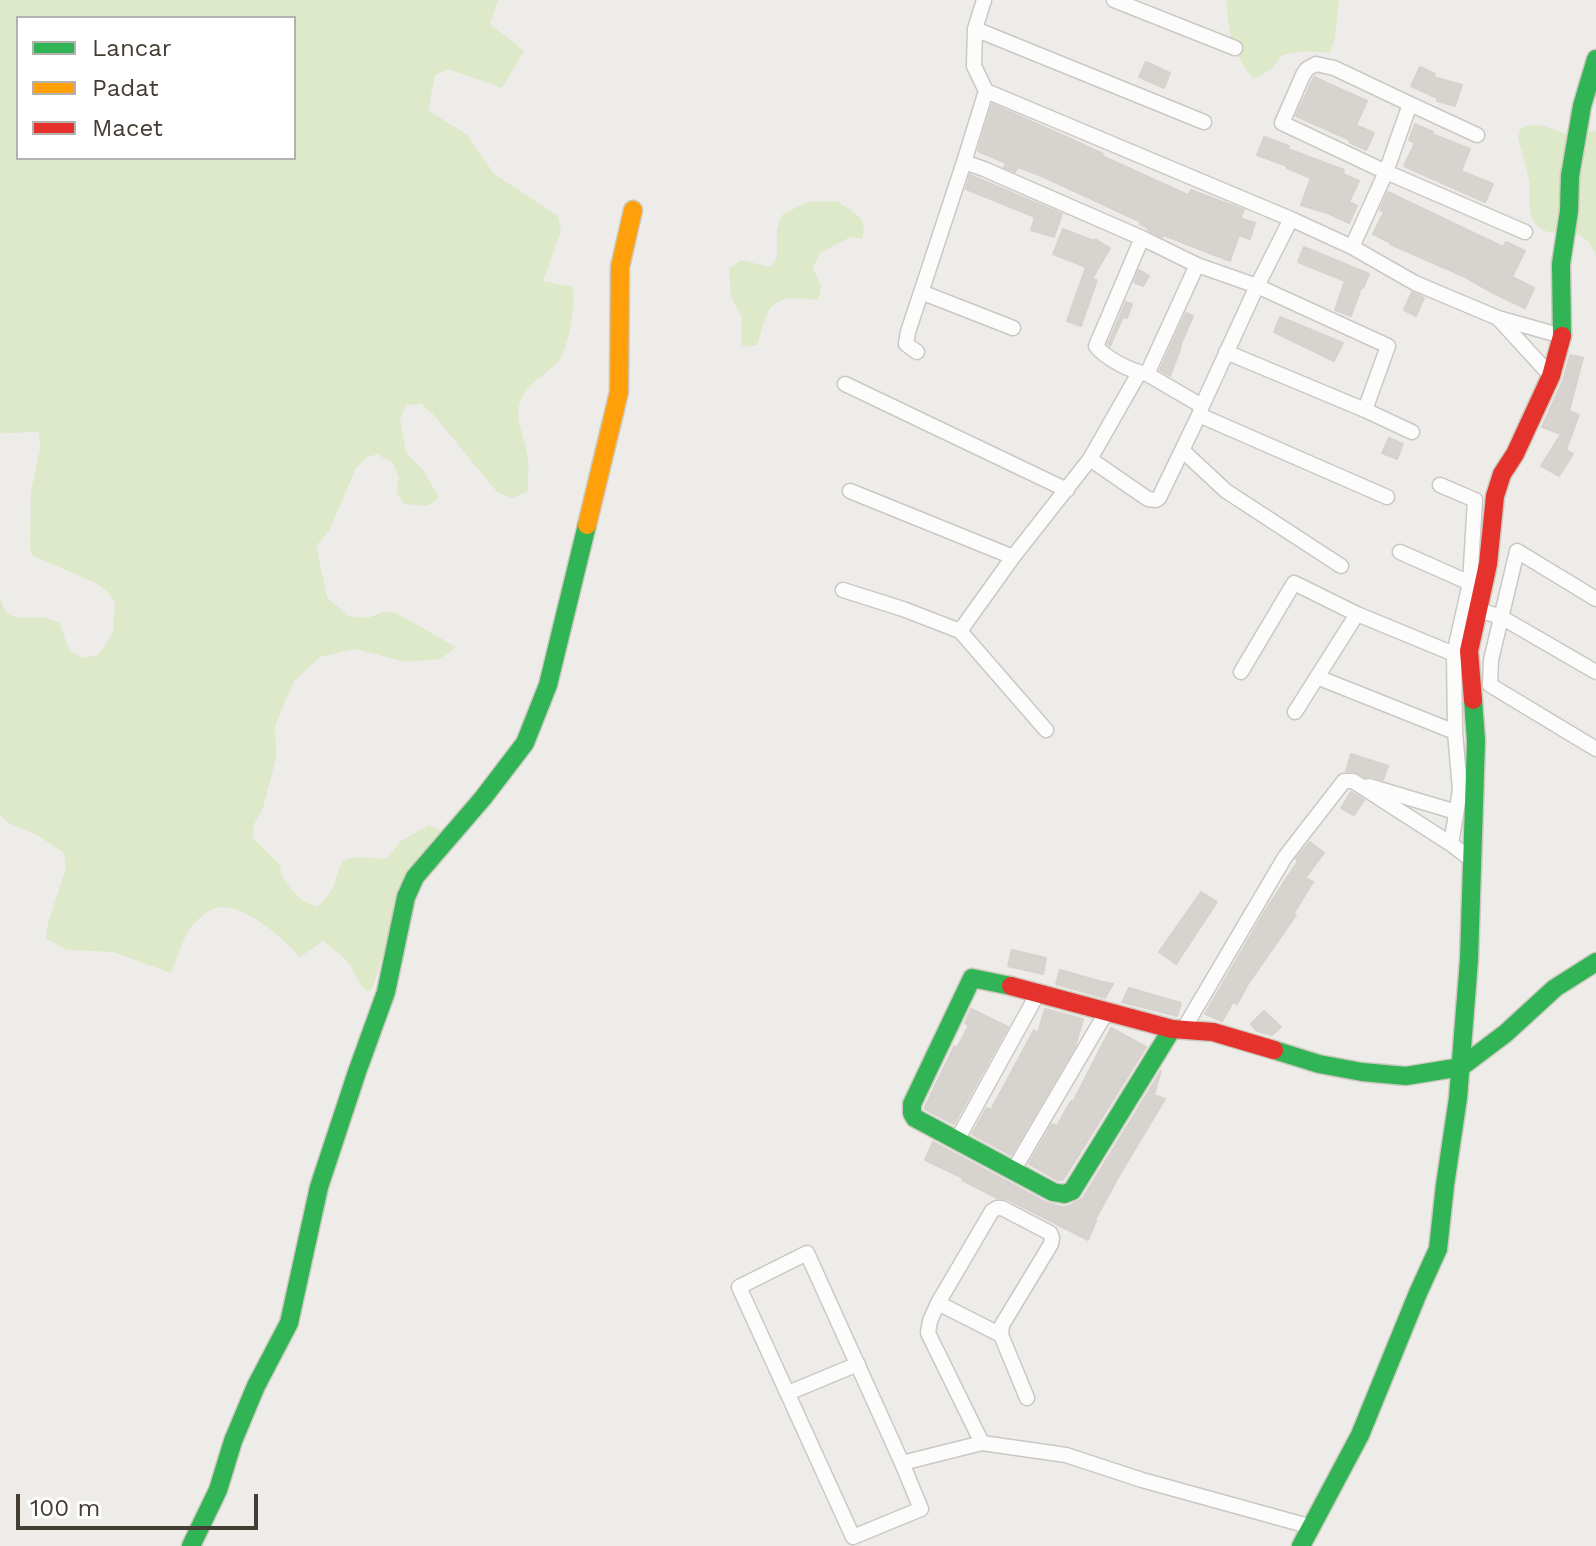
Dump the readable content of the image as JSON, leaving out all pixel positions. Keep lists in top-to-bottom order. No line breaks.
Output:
{"legend":["Lancar","Padat","Macet"],"scale_bar":"100 m"}
